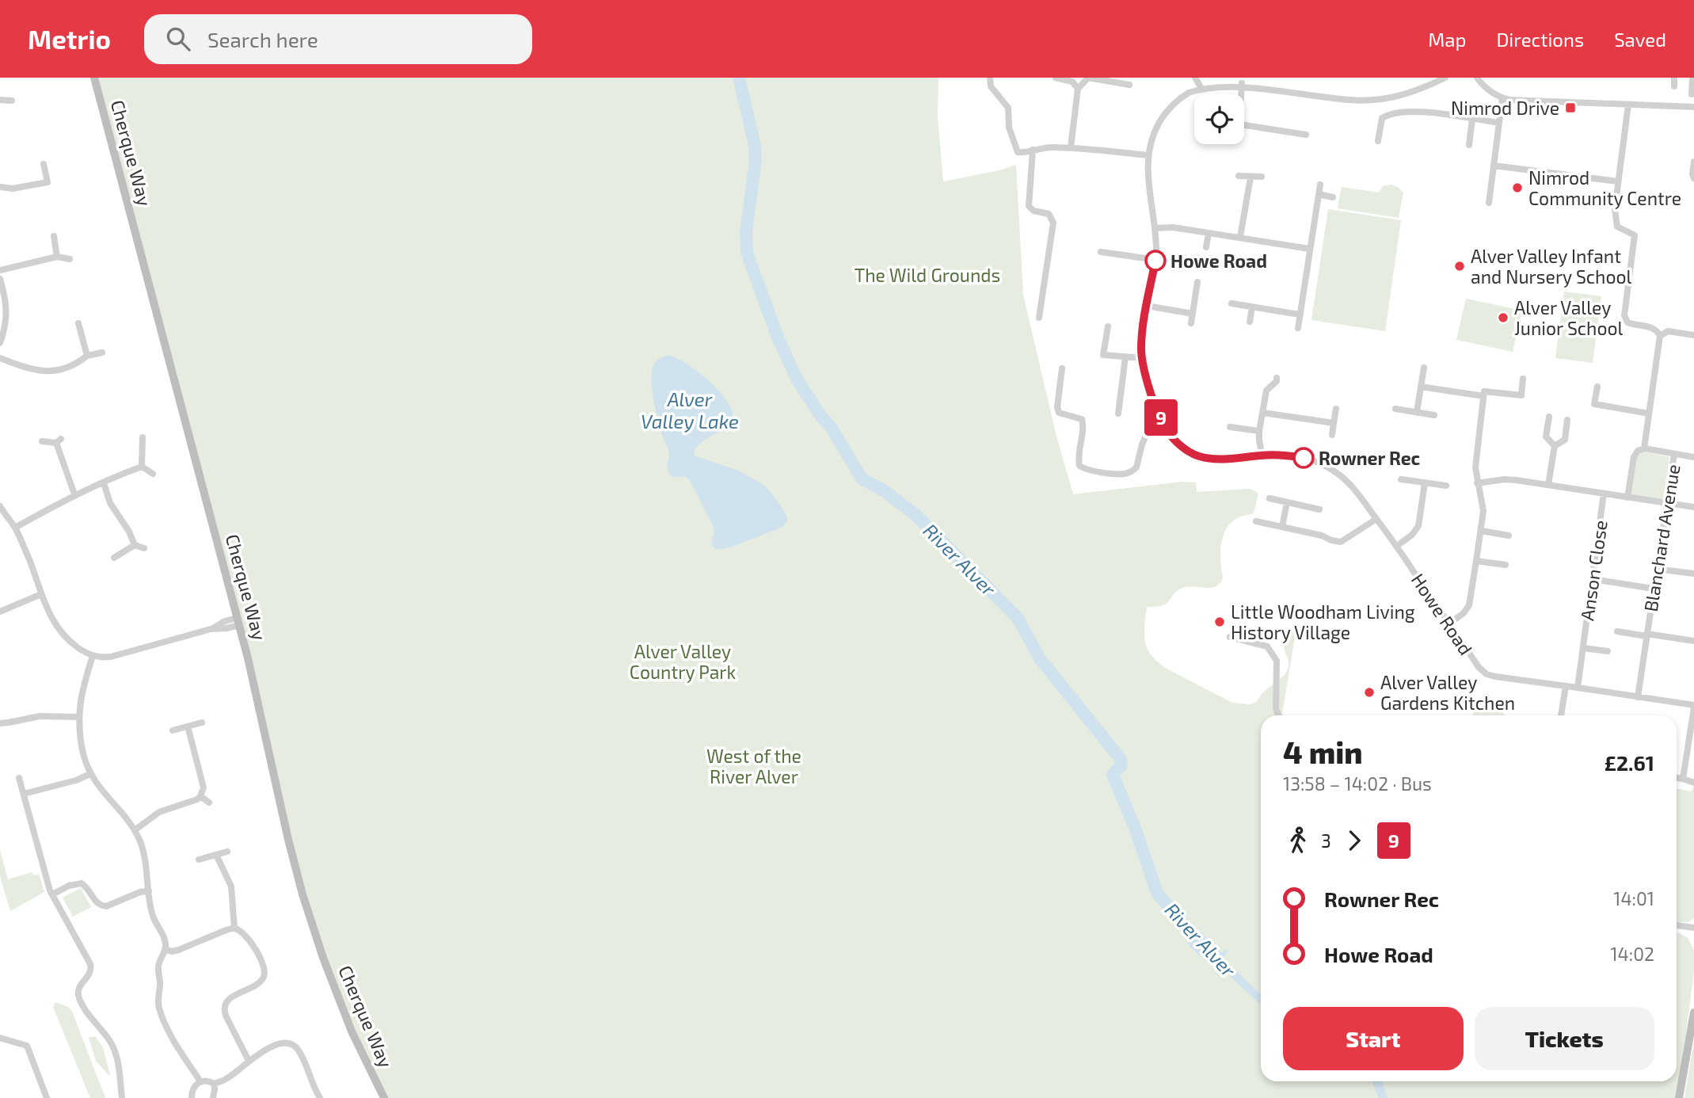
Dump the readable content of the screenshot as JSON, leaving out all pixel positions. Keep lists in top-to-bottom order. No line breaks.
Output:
{"streets":{"street":["Cherque Way","Blanchard Avenue","Anson Close","Howe Road"]},"crossings":[["Blanchard Avenue","Howe Road"],["Anson Close","Howe Road"]],"water":["Alver Valley Lake","River Alver"],"parks":["The Wild Grounds","Alver Valley Country Park","West of the River Alver"],"places":{"transit":["Nimrod Drive"],"other":["Nimrod Community Centre","Howe Road","Alver Valley Infant and Nursery School","Alver Valley Junior School","Rowner Rec","Little Woodham Living History Village","Alver Valley Gardens Kitchen"]},"lines":["bus line 9"],"page":{"header":"Metrio","search":"Search here","nav":["Map","Directions","Saved"],"on_map":"9","heading":["4 min","13:58 – 14:02 · Bus","£2.61"],"legs":["3","9"],"list":[{"name":"Rowner Rec","value":"14:01"},{"name":"Howe Road","value":"14:02"}],"buttons":["Start","Tickets"]}}
